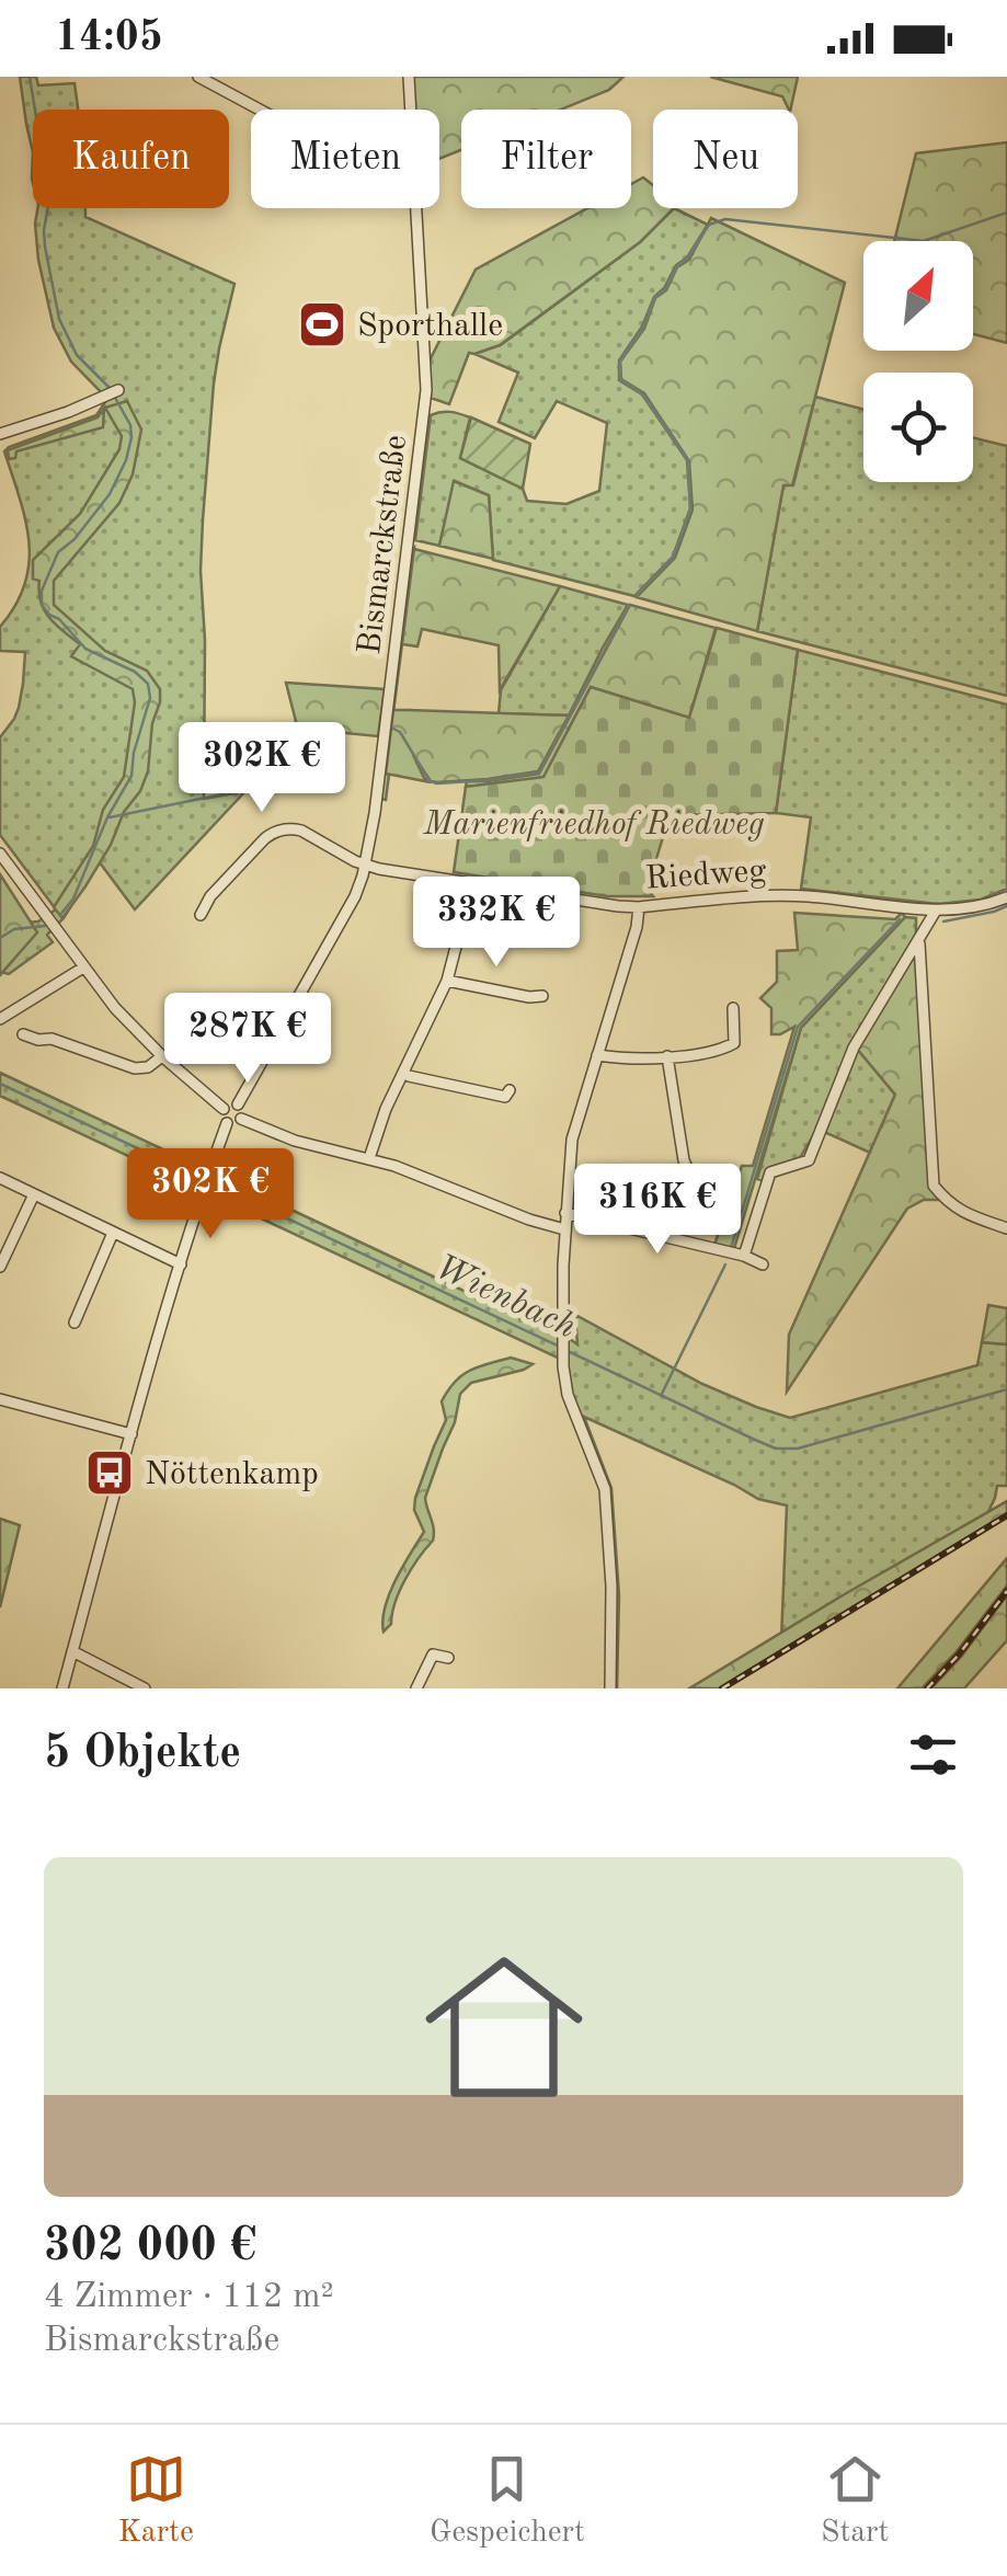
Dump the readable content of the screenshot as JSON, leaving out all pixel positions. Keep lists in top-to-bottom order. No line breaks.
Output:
{"streets":{"street":["Bismarckstraße","Riedweg"]},"crossings":[["Bismarckstraße","Riedweg"]],"water":["Wienbach"],"parks":["Marienfriedhof Riedweg"],"places":{"sports":["Sporthalle"],"bus stop":["Nöttenkamp"]},"north":"top right","page":{"status":"14:05","chip":["Kaufen","Mieten","Filter","Neu"],"price":["302K €","332K €","287K €","302K €","316K €"],"heading":"5 Objekte","list":[{"name":"302 000 €","note":"4 Zimmer · 112 m² · Bismarckstraße"}],"tabs":["Karte","Gespeichert","Start"]}}
